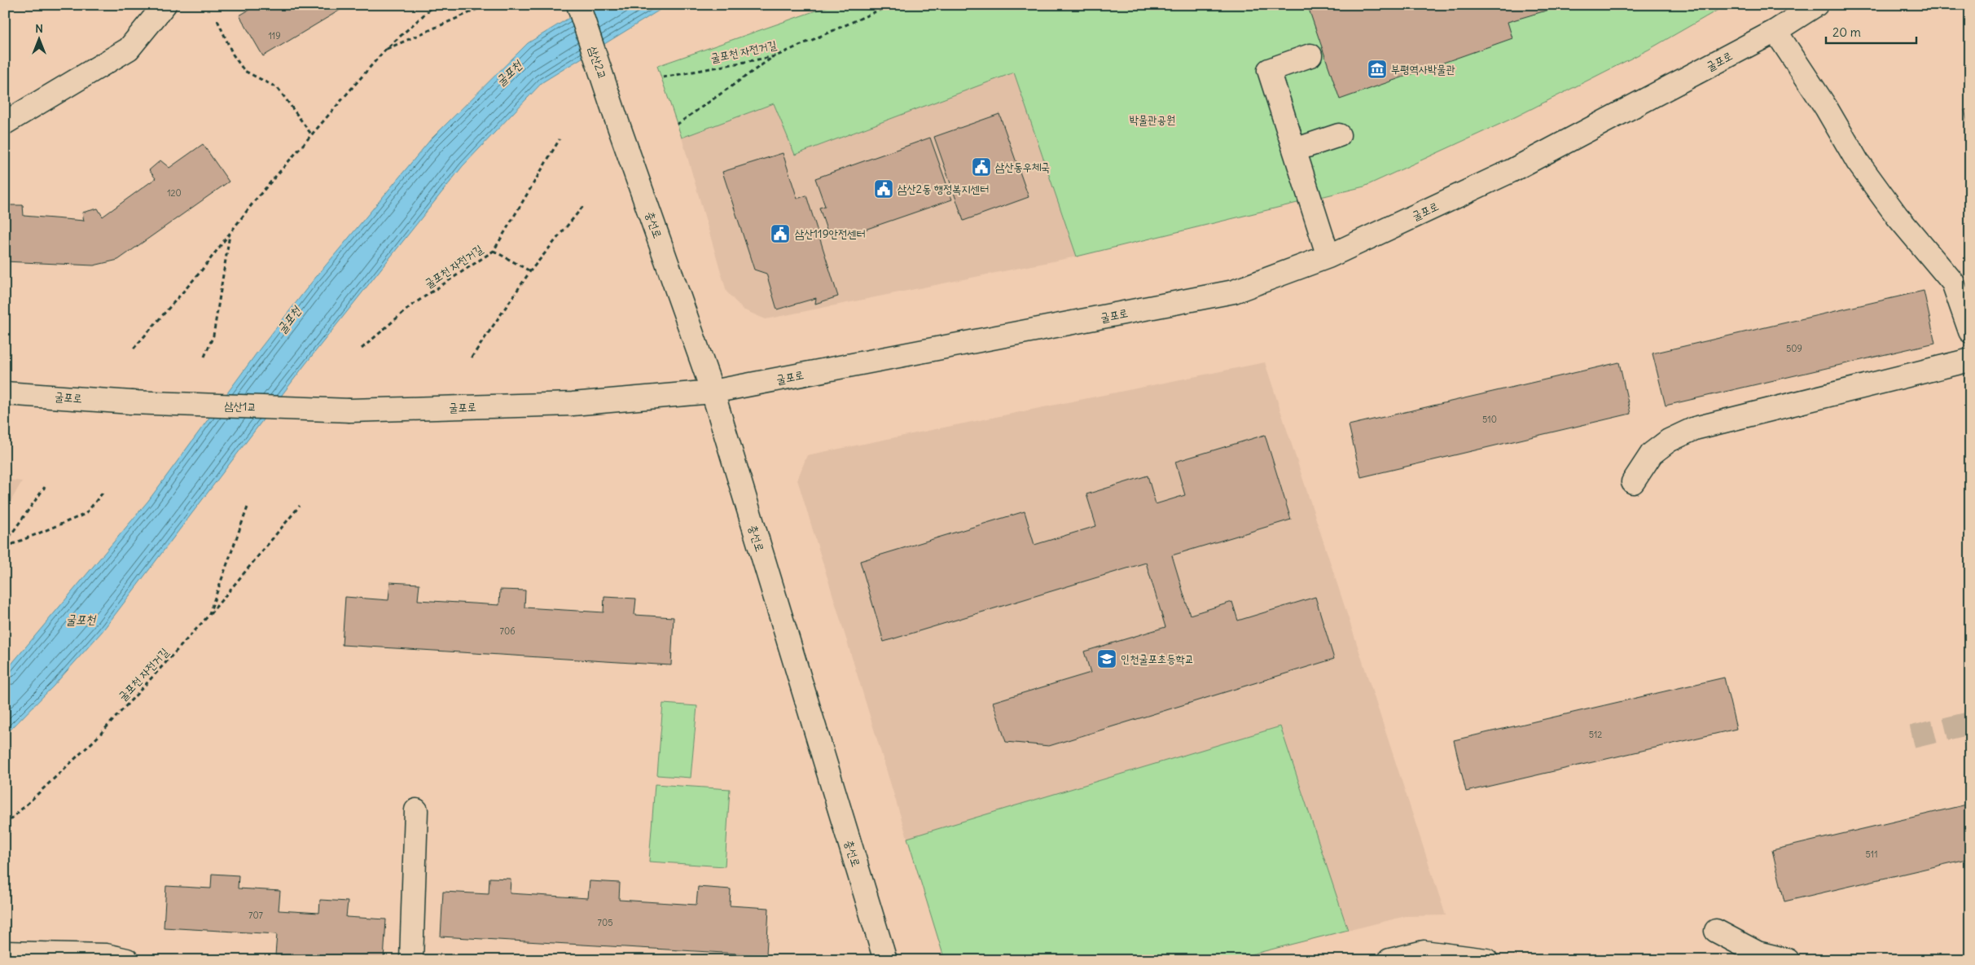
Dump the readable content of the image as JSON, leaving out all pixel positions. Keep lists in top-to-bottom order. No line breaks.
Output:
{"streets":{"street":["굴포로","삼산2교","충선로","삼산1교"],"path":["굴포천 자전거길"]},"crossings":[["굴포로","충선로"],["굴포로","삼산1교"],["삼산2교","충선로"]],"water":["굴포천"],"parks":["박물관공원"],"places":{"museum":["부평역사박물관"],"public building":["삼산동우체국","삼산2동 행정복지센터","삼산119안전센터"],"school or university":["인천굴포초등학교"]},"house_numbers":["119","120","509","510","706","512","511","707","705"],"scale_bar":"20 m","north":"top"}
